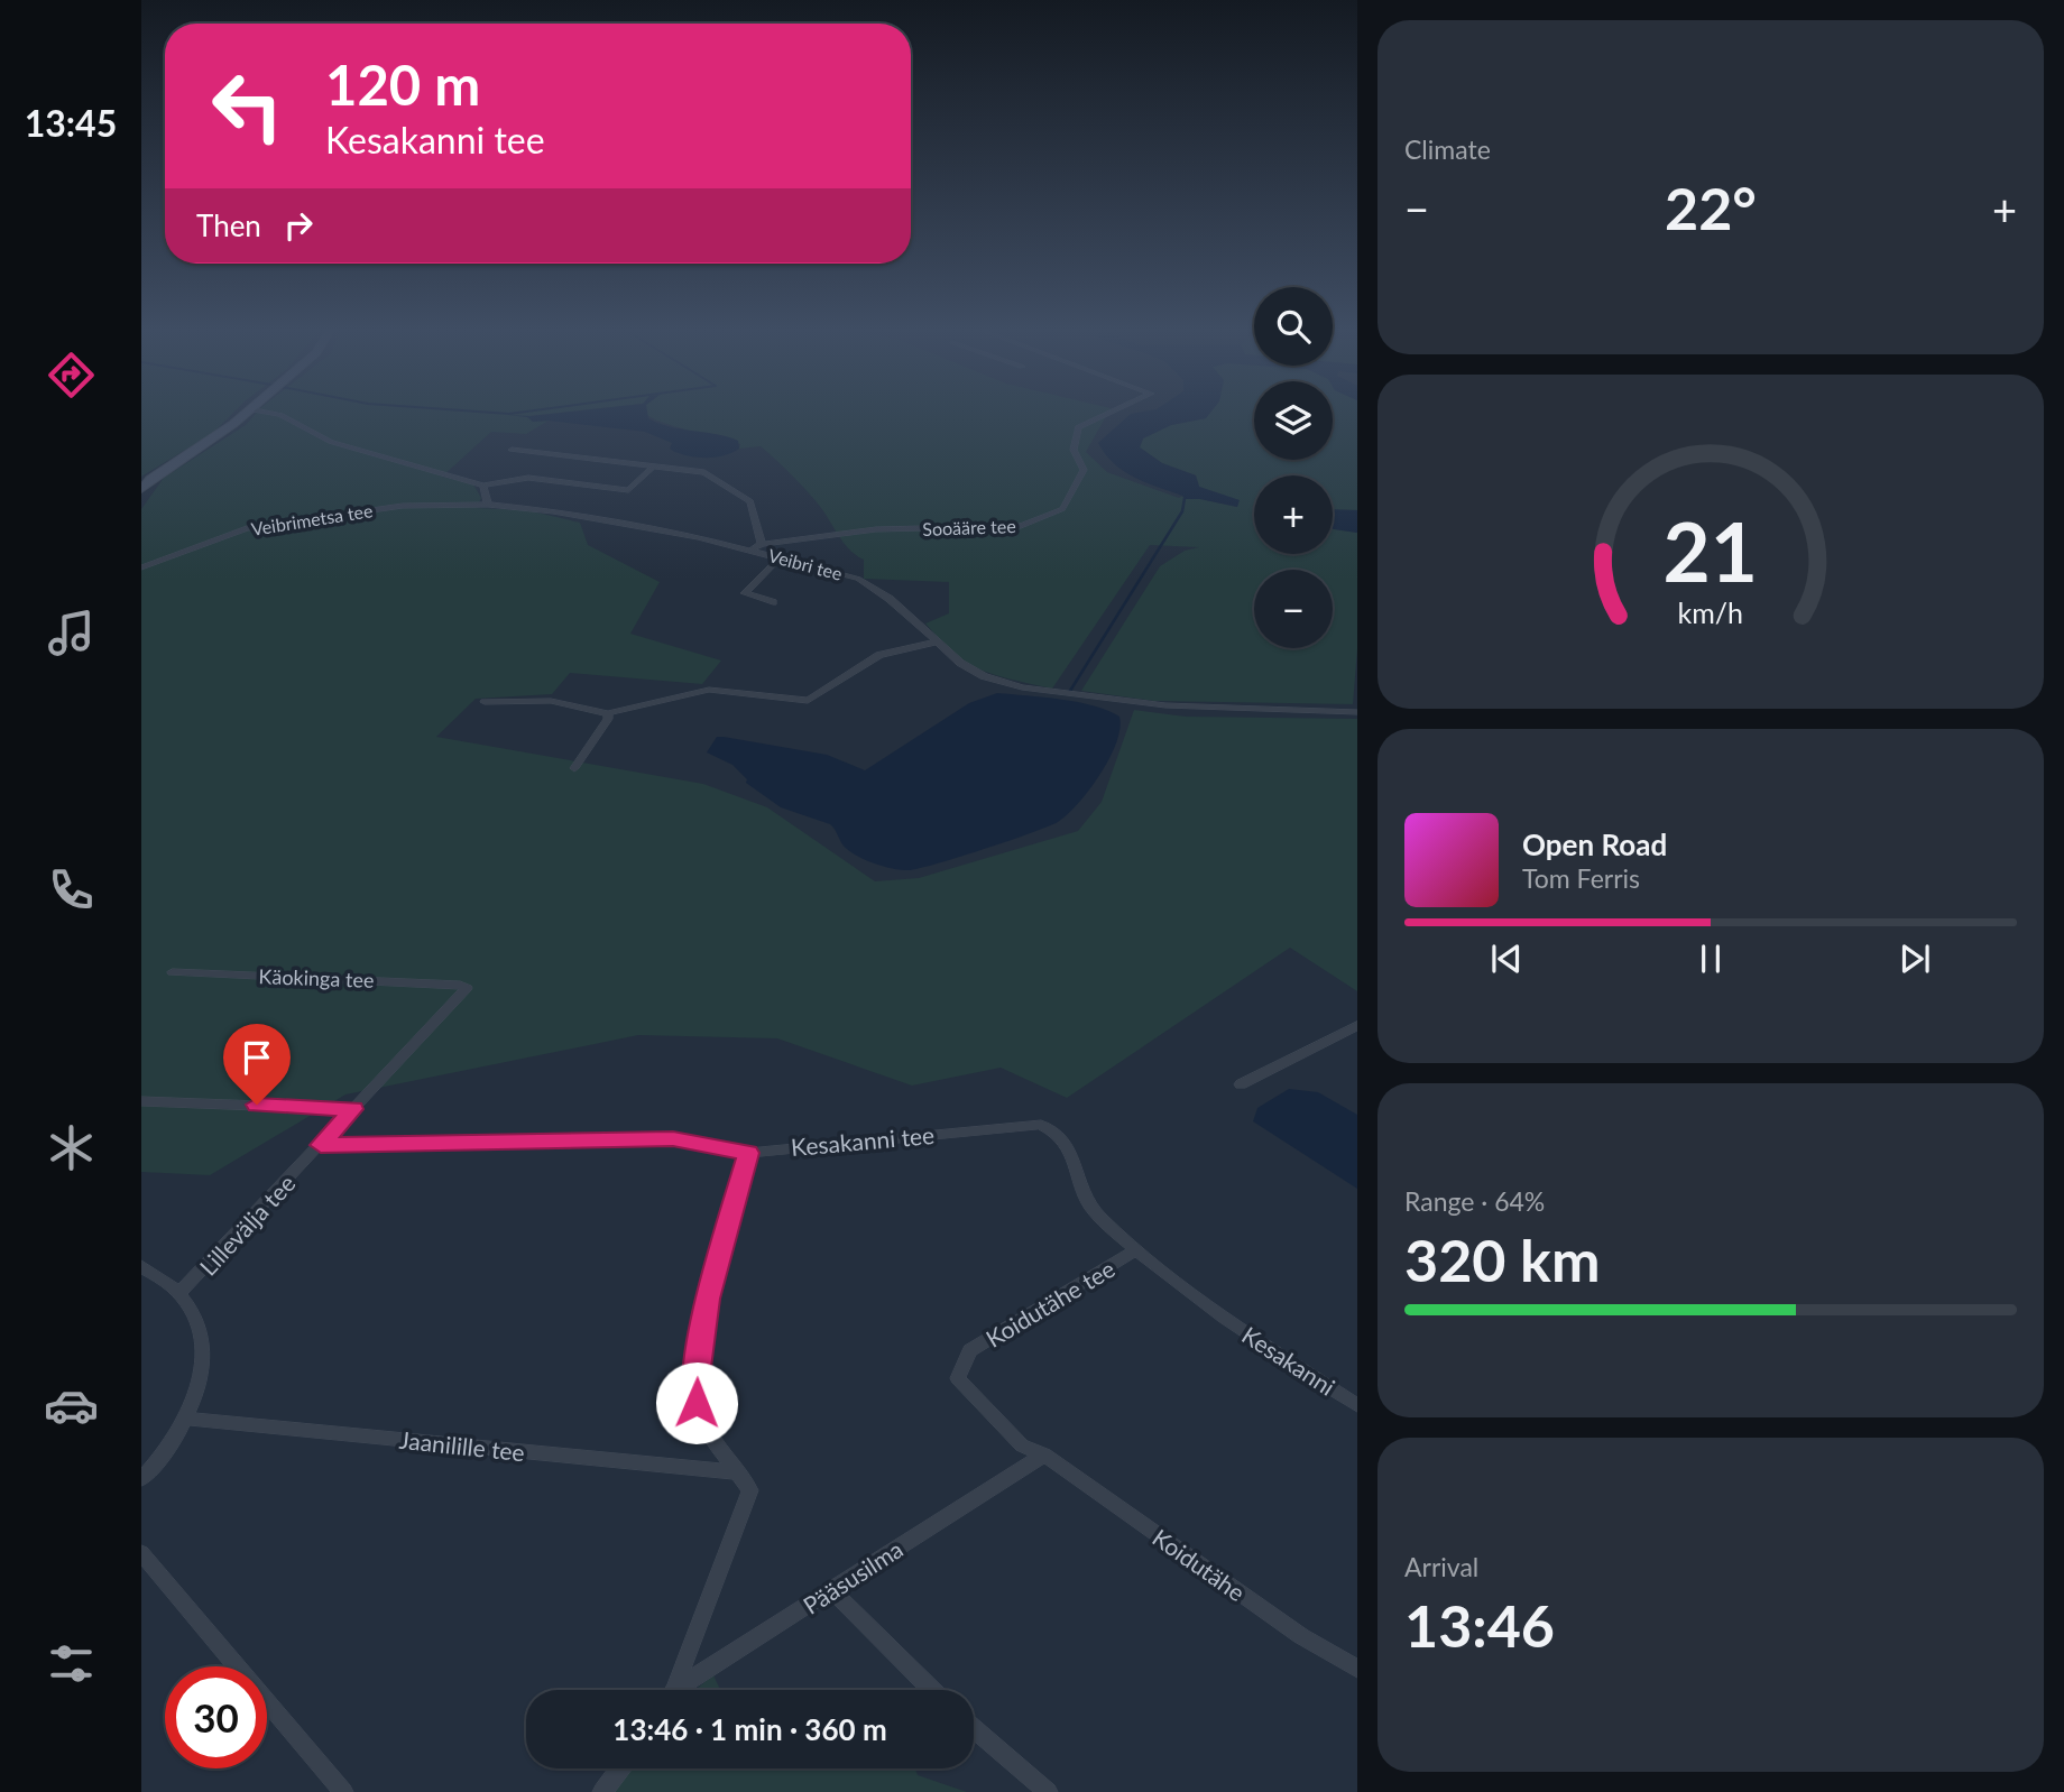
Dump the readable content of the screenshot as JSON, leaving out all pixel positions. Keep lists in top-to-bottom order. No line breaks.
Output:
{"streets":{"street":["Veibrimetsa tee","Sooääre tee","Veibri tee","Käokinga tee","Kesakanni tee","Lillevälja tee","Koidutähe tee","Kesakanni","Jaanilille tee","Koidutähe","Pääsusilma"]},"crossings":[["Veibrimetsa tee","Veibri tee"],["Sooääre tee","Veibri tee"],["Käokinga tee","Lillevälja tee"],["Kesakanni tee","Lillevälja tee"],["Kesakanni tee","Koidutähe tee"],["Kesakanni tee","Kesakanni"],["Koidutähe tee","Koidutähe"],["Koidutähe tee","Pääsusilma"],["Koidutähe","Pääsusilma"]],"page":{"tabs":"13:45","tile":["Climate",["Range · 64%","320 km"],["Arrival","13:46"]],"turn":["120 m","Kesakanni tee"],"heat":["−","22°","+"],"then":"Then","map_buttons":["+","−"],"song":["Open Road","Tom Ferris"],"limit":"30","trip":"13:46 · 1 min · 360 m","gauge":["21","km/h"]}}
